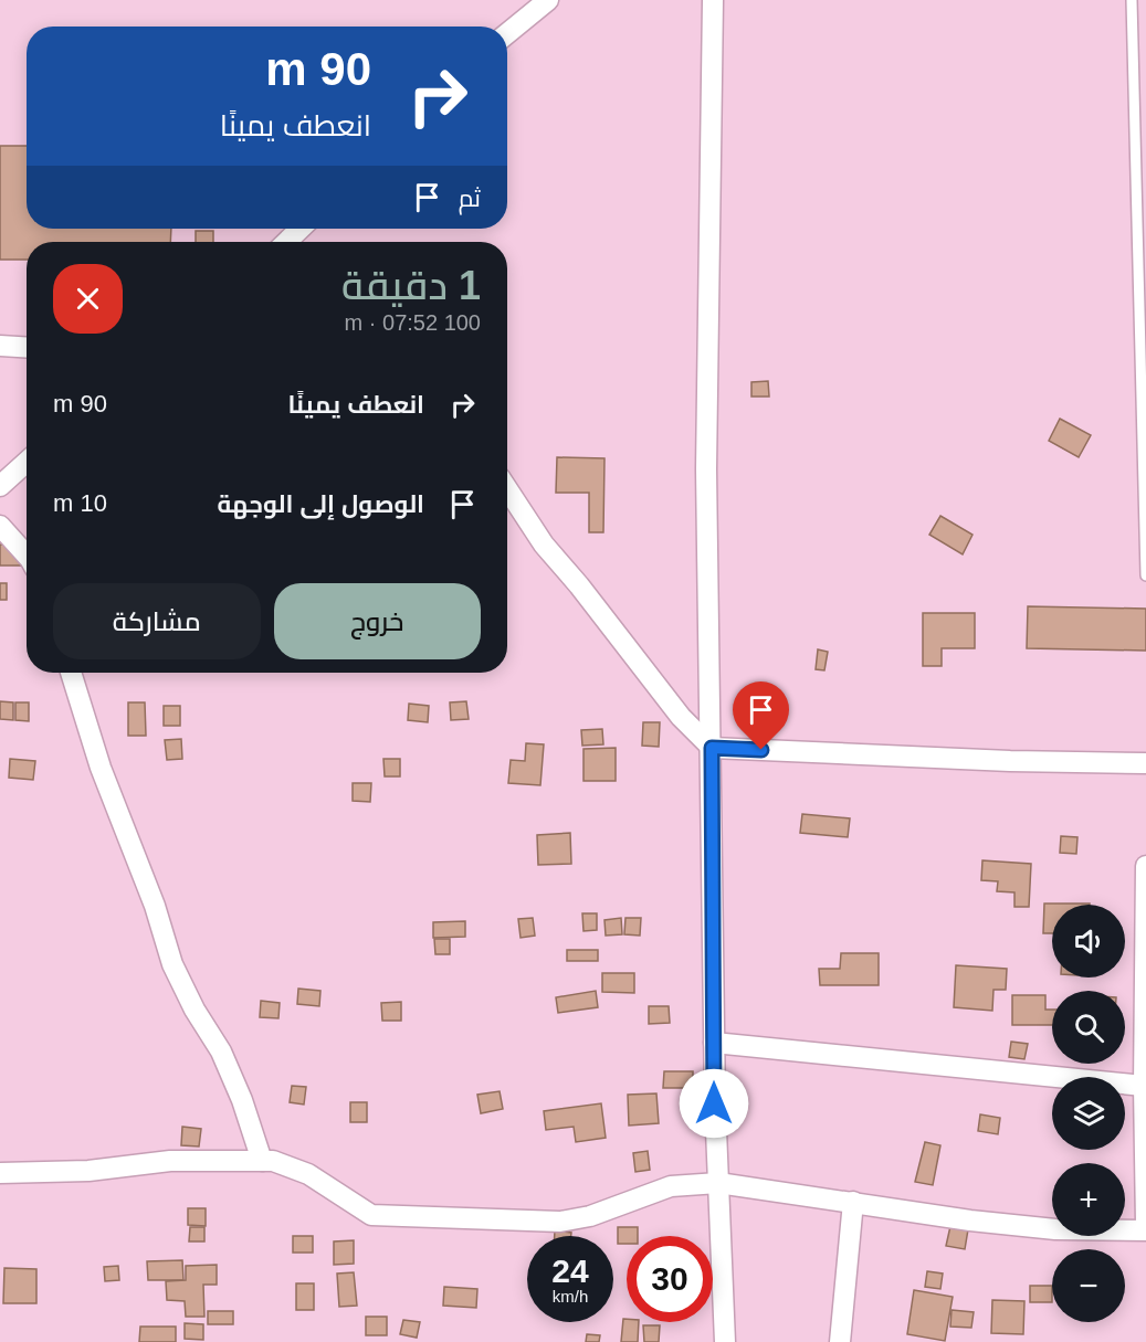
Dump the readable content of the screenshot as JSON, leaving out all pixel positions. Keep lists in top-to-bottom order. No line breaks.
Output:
{"page":{"turn":["90 m","انعطف يمينًا"],"then":"ثم","heading":["1 دقيقة","100 m · 07:52"],"list":[{"name":"انعطف يمينًا","value":"90 m"},{"name":"الوصول إلى الوجهة","value":"10 m"}],"buttons":["خروج","مشاركة"],"map_buttons":["+","−"],"speed":"24 km/h","limit":"30"}}
